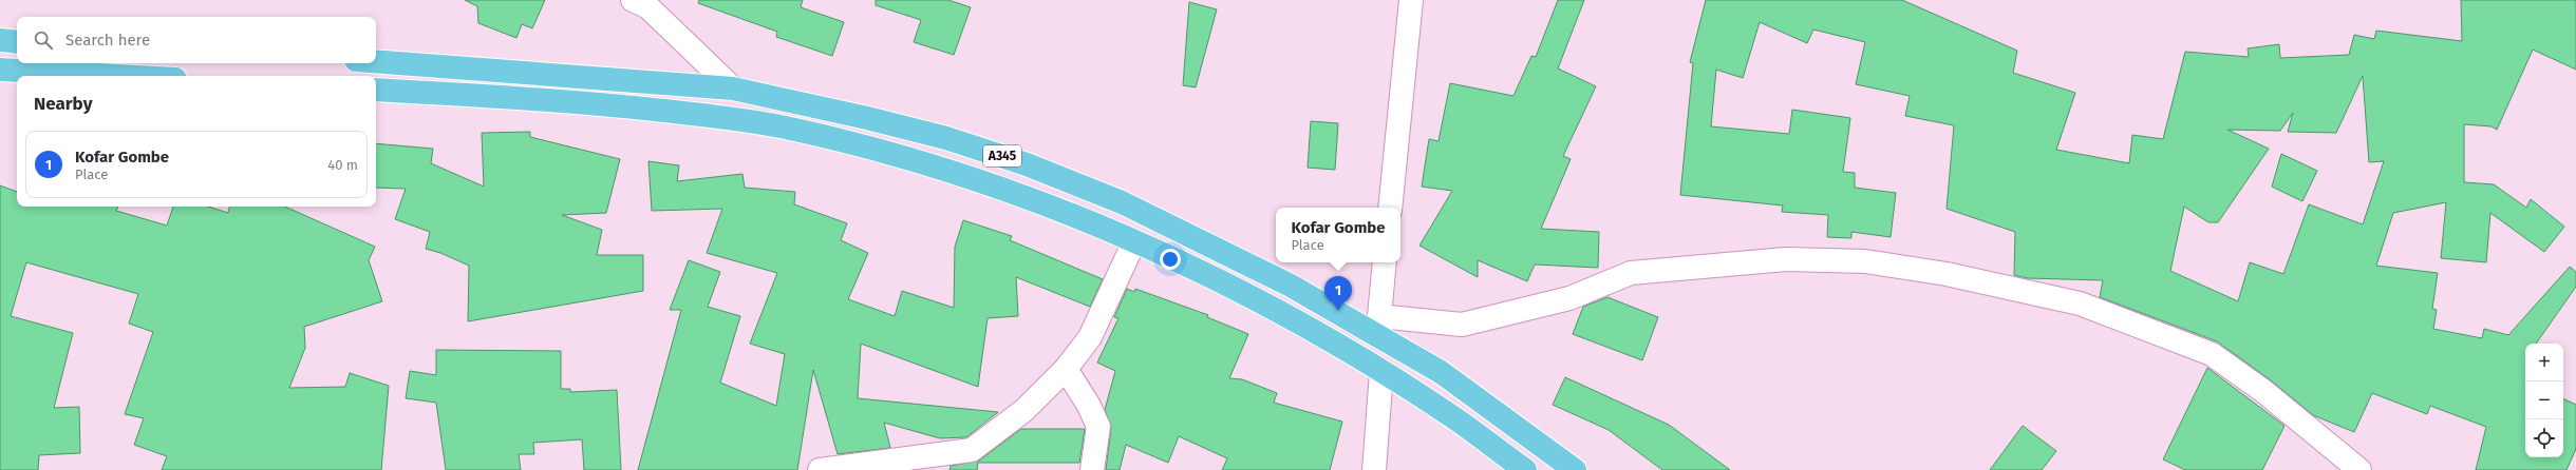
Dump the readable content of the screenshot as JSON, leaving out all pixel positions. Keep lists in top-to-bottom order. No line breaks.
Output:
{"streets":{"highway":["A345"]},"page":{"search":"Search here","heading":"Nearby","list":[{"mark":"1","name":"Kofar Gombe","note":"Place","value":"40 m"}],"popup":["Kofar Gombe","Place"],"pins":"1","map_buttons":["+","−"]}}
